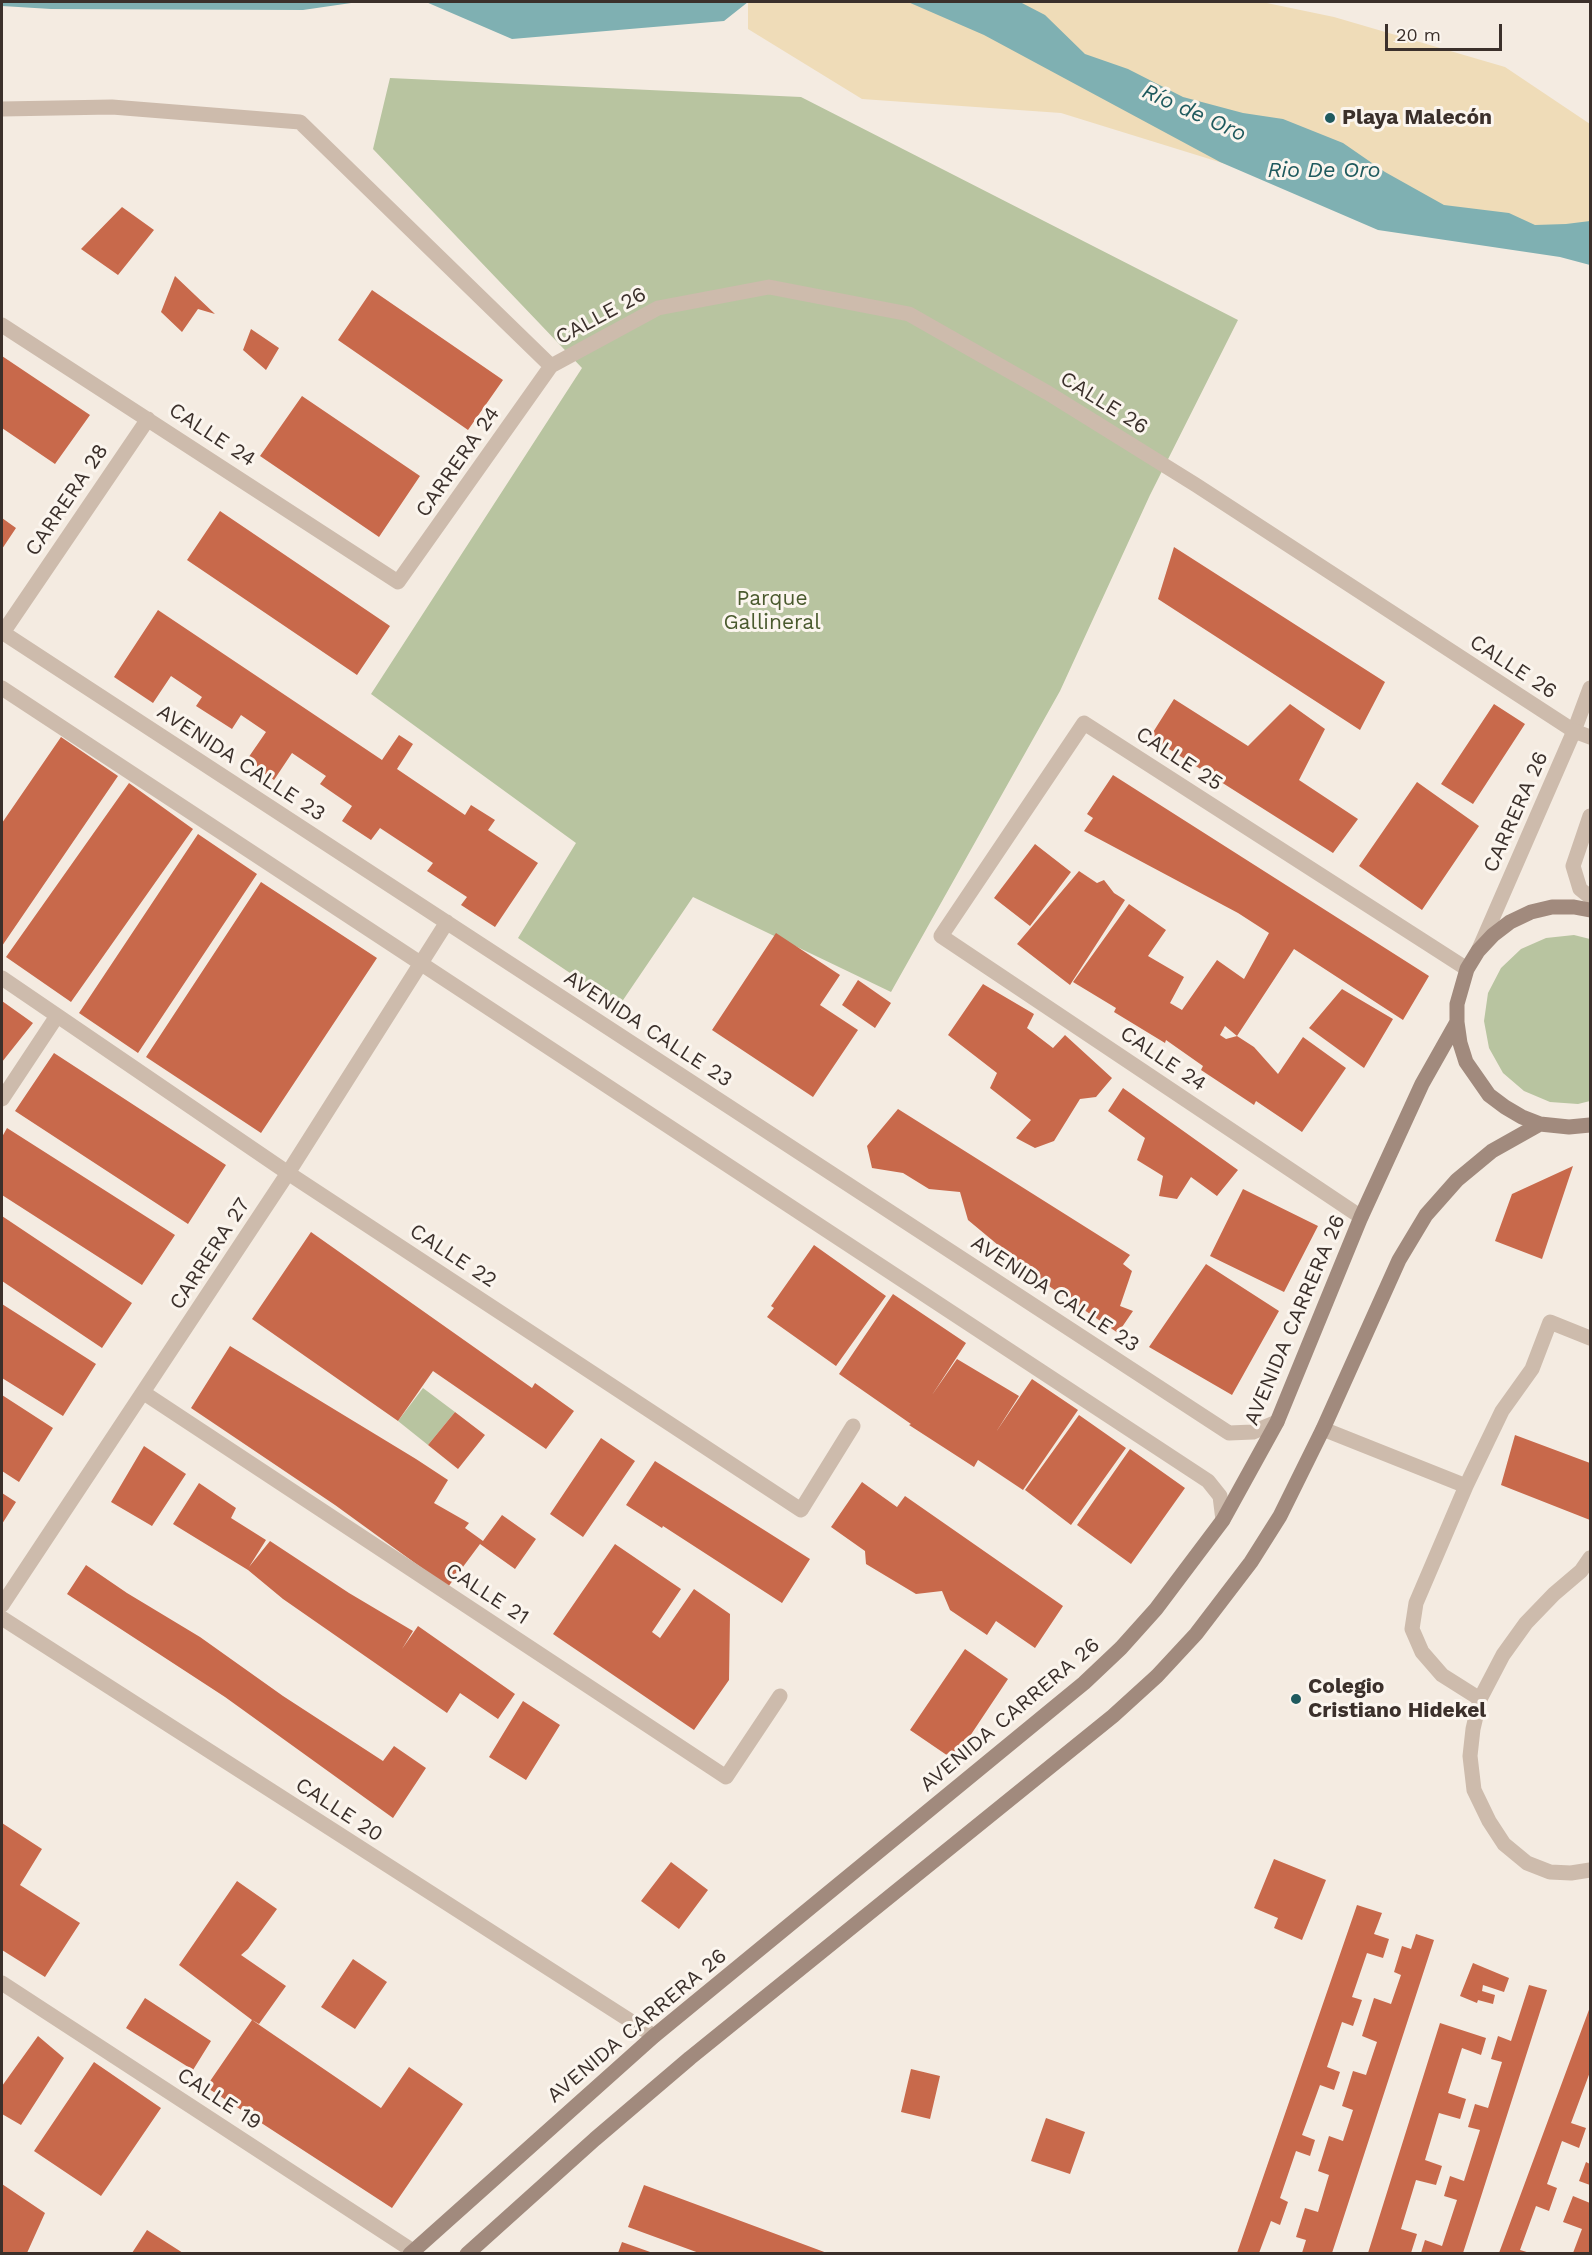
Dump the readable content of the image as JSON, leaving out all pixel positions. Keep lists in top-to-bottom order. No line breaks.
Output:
{"streets":{"main road":["AVENIDA CARRERA 26"],"street":["CALLE 26","CALLE 24","CARRERA 24","CARRERA 28","CALLE 25","AVENIDA CALLE 23","CARRERA 26","CARRERA 27","CALLE 22","CALLE 21","CALLE 20","CALLE 19"]},"crossings":[["CALLE 26","CARRERA 24"],["CALLE 26","CARRERA 26"],["CALLE 24","CARRERA 24"],["CALLE 24","CARRERA 28"],["CALLE 24","CALLE 25"],["CALLE 24","AVENIDA CARRERA 26"],["CARRERA 28","AVENIDA CALLE 23"],["AVENIDA CALLE 23","CARRERA 27"],["AVENIDA CALLE 23","AVENIDA CARRERA 26"],["CARRERA 27","CALLE 22"],["CARRERA 27","CALLE 21"],["AVENIDA CARRERA 26","CALLE 20"],["AVENIDA CARRERA 26","CALLE 19"]],"water":["Río de Oro","Rio De Oro"],"parks":["Parque Gallineral"],"places":["Playa Malecón","Colegio Cristiano Hidekel"],"scale_bar":"20 m"}
